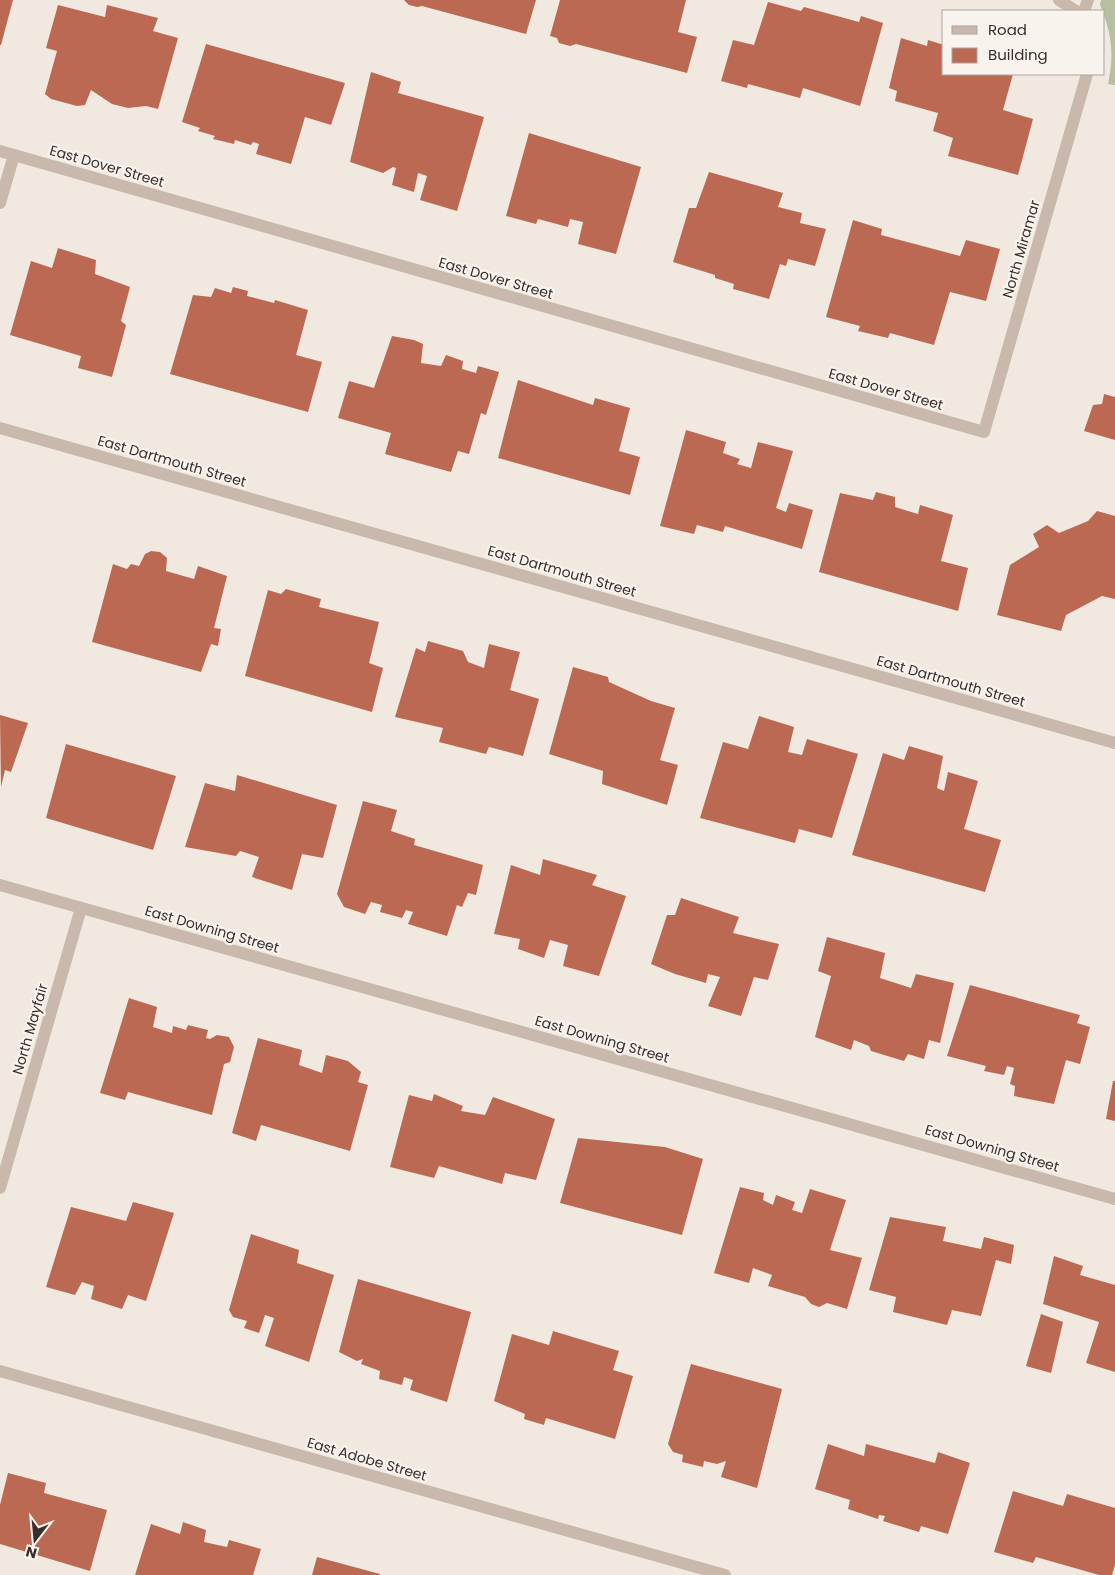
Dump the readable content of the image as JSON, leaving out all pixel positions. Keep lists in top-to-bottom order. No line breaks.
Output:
{"streets":{"street":["East Dover Street","North Miramar","East Dartmouth Street","East Downing Street","North Mayfair","East Adobe Street"]},"crossings":[["East Dover Street","North Miramar"],["East Downing Street","North Mayfair"]],"legend":["Road","Building"],"north":"bottom"}
